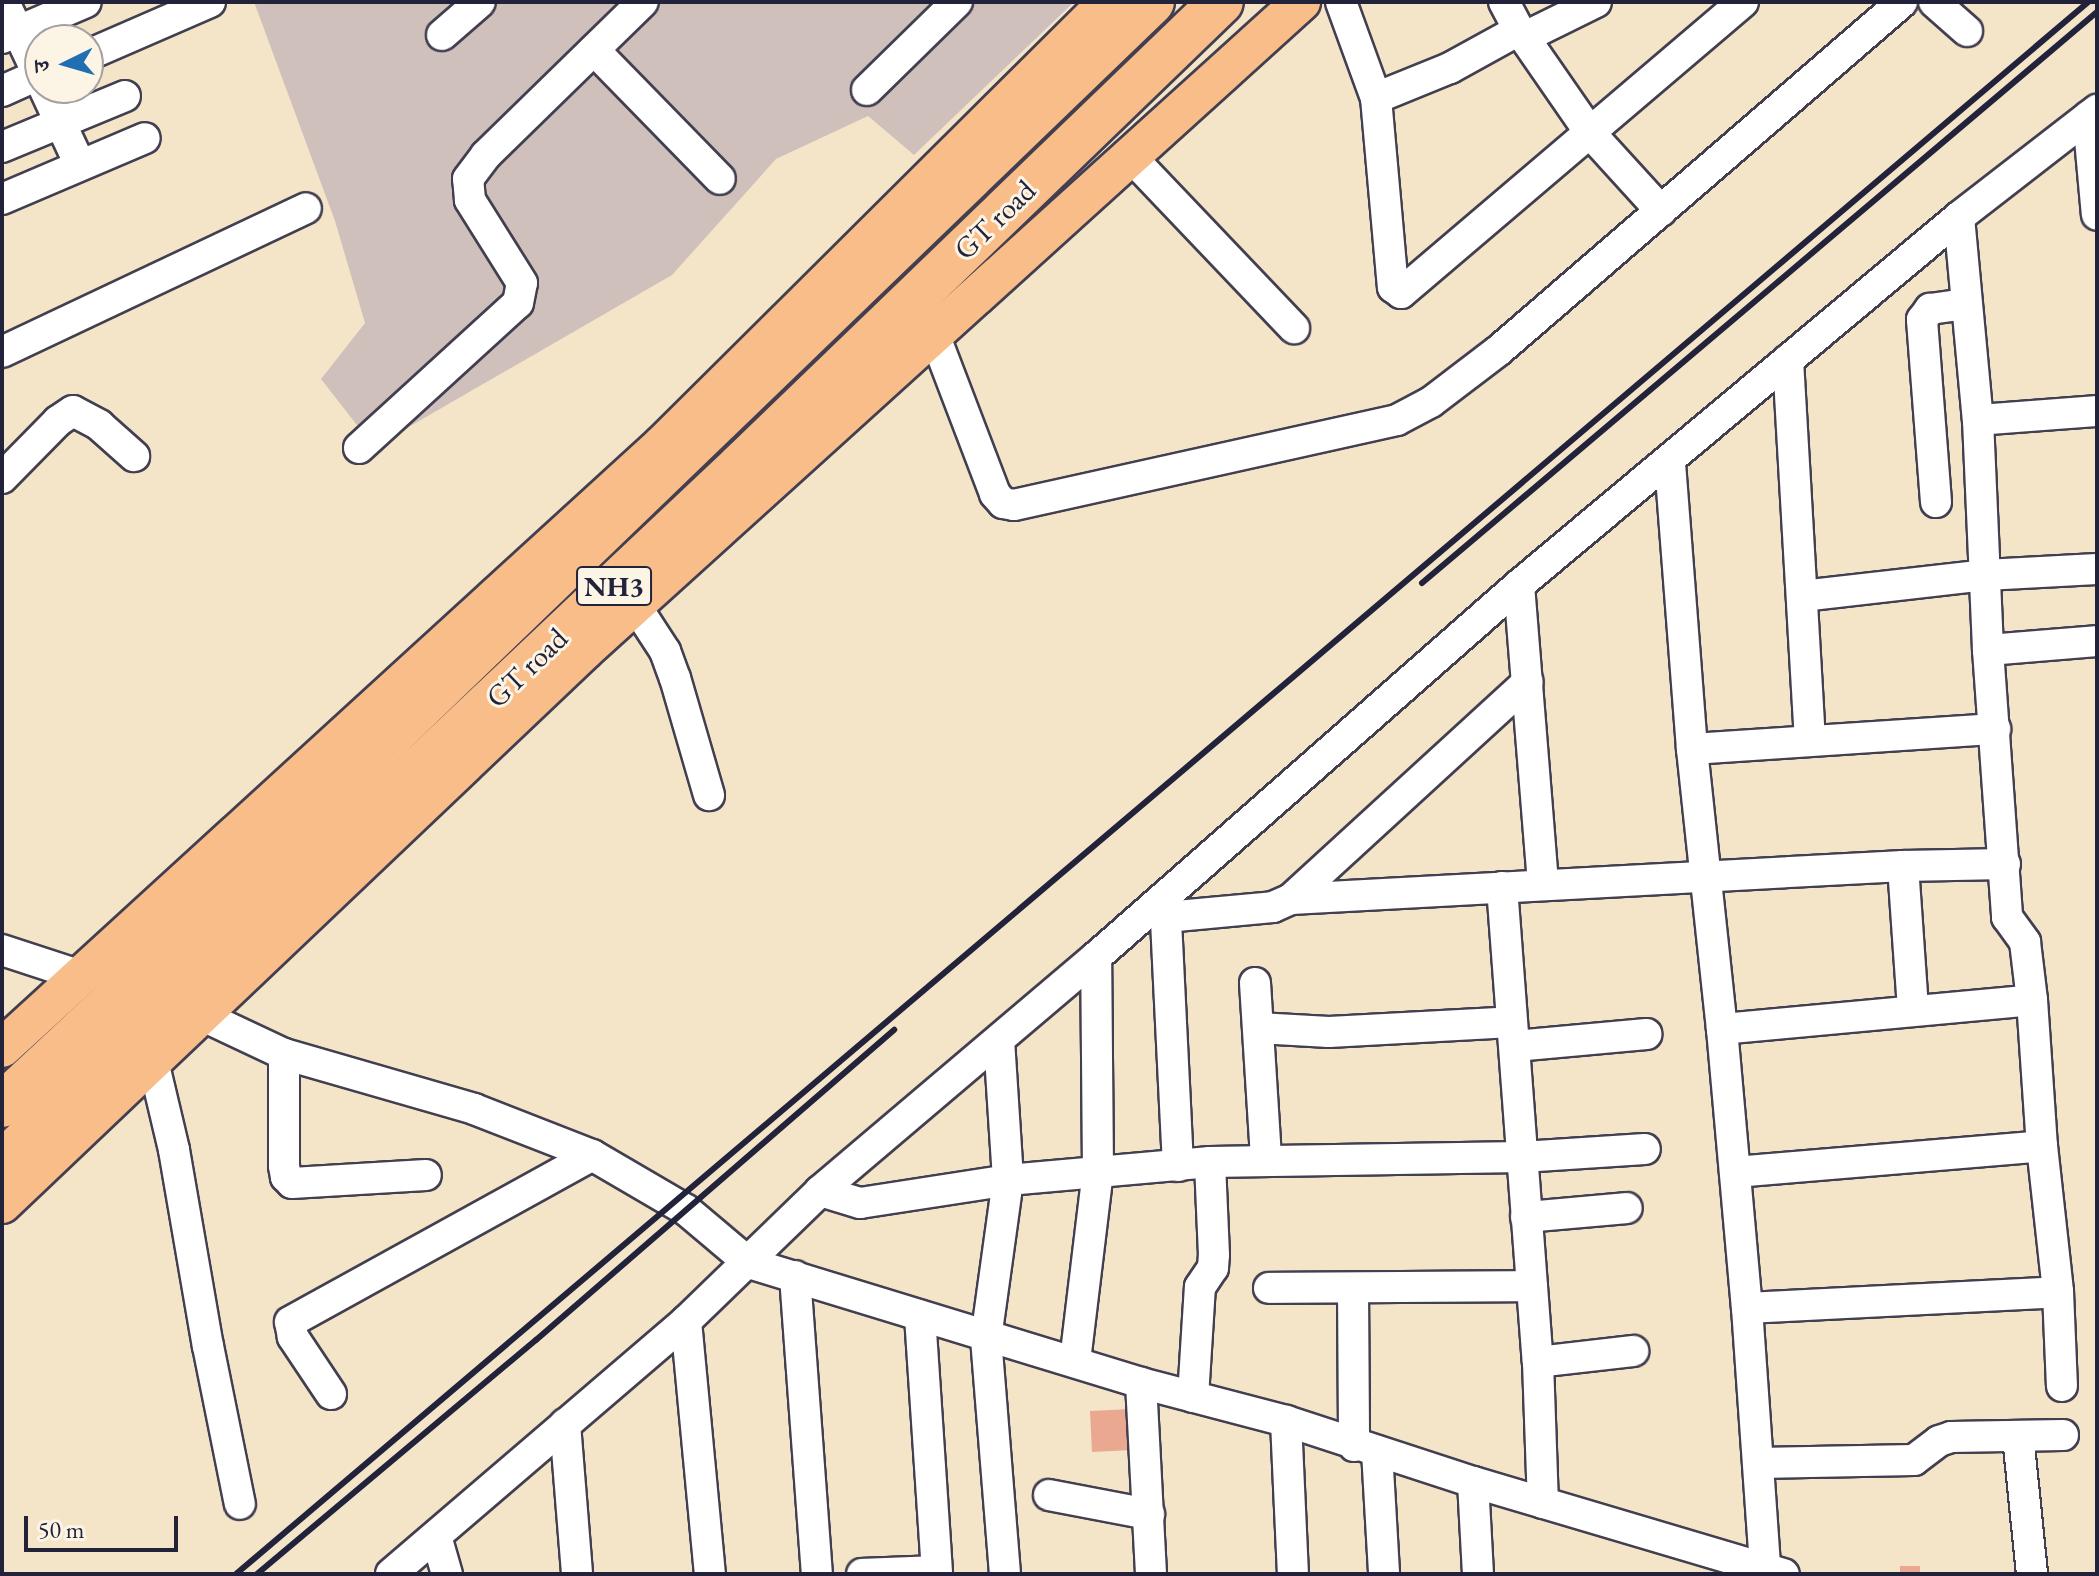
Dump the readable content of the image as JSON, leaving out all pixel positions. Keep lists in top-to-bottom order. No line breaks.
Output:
{"streets":{"highway":["GT road","NH3"]},"scale_bar":"50 m","north":"left"}
